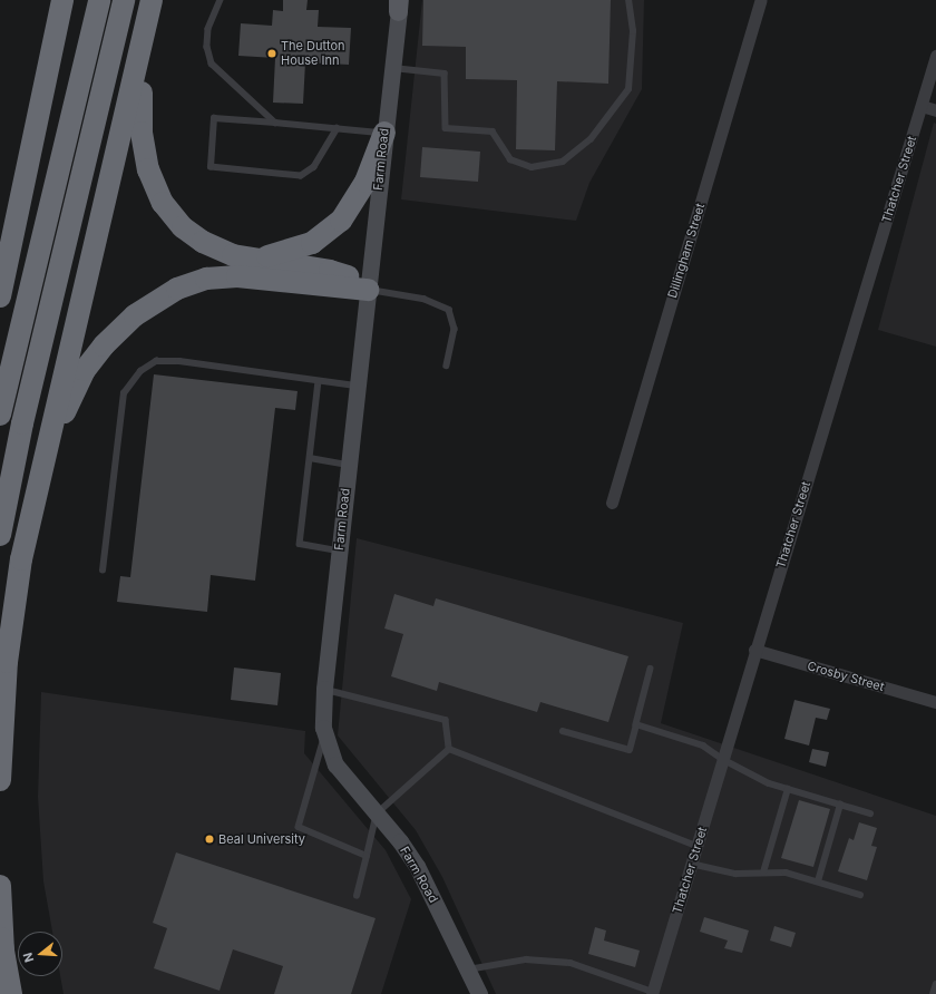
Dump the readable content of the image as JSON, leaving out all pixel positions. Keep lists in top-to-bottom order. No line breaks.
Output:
{"streets":{"street":["Farm Road","Thatcher Street","Dillingham Street","Crosby Street"]},"crossings":[["Thatcher Street","Crosby Street"]],"places":["The Dutton House Inn","Beal University"],"north":"left"}
